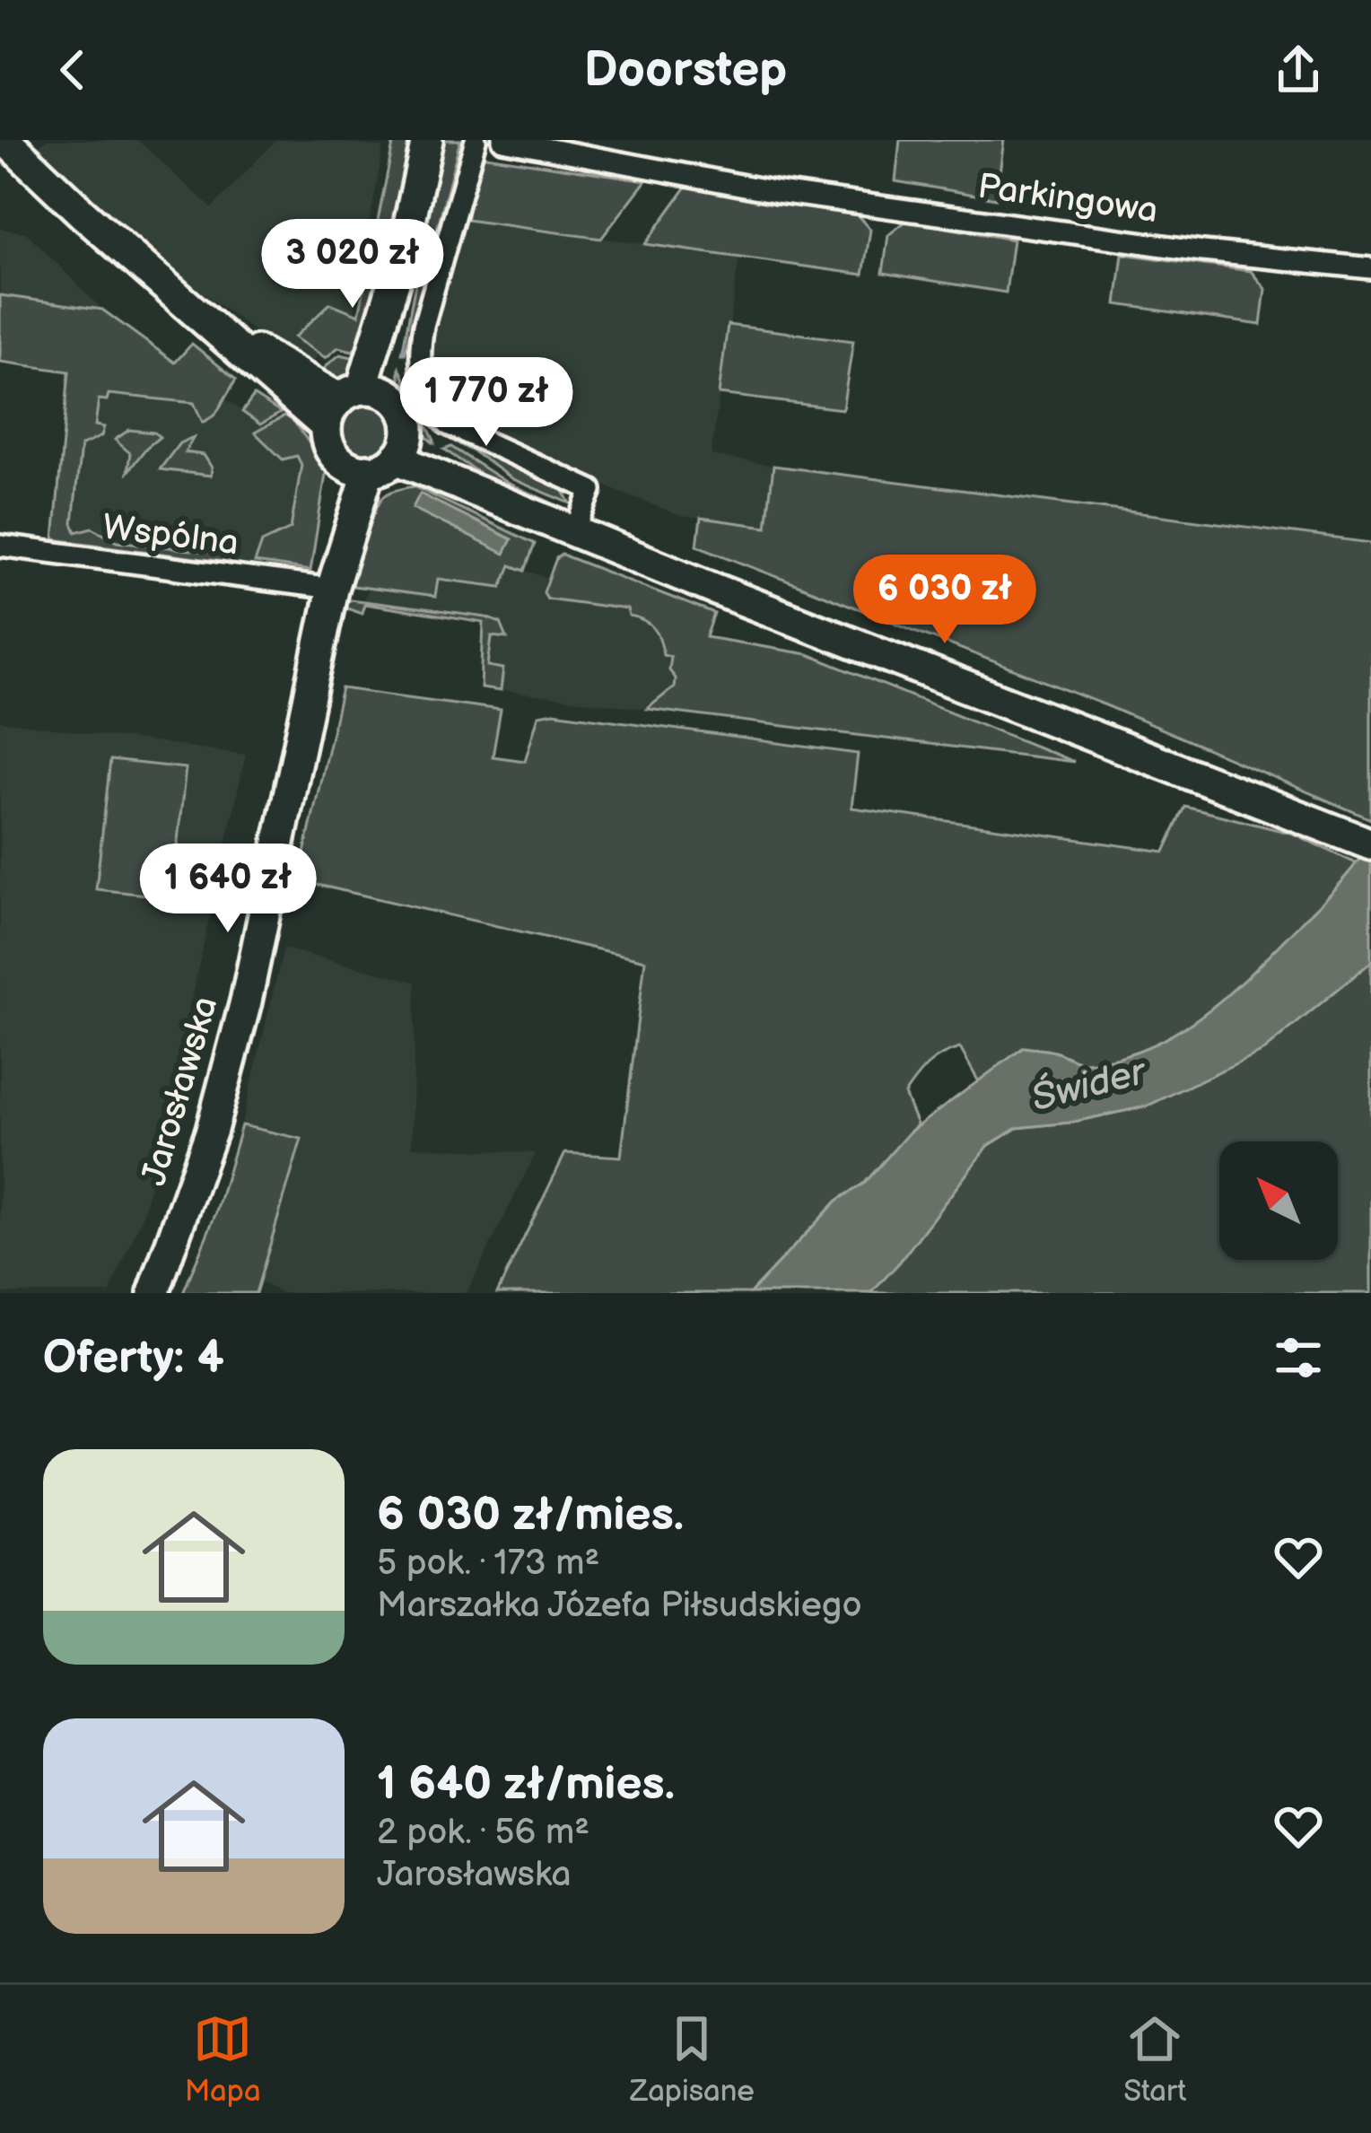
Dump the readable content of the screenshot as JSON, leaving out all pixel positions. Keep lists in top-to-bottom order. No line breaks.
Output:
{"streets":{"main road":["Jarosławska"],"street":["Parkingowa","Wspólna"]},"crossings":[["Wspólna","Jarosławska"]],"water":["Świder"],"north":"top left","page":{"header":"Doorstep","price":["3 020 zł","1 770 zł","6 030 zł","1 640 zł"],"heading":"Oferty: 4","list":[{"name":"6 030 zł/mies.","note":"5 pok. · 173 m² · Marszałka Józefa Piłsudskiego"},{"name":"1 640 zł/mies.","note":"2 pok. · 56 m² · Jarosławska"}],"tabs":["Mapa","Zapisane","Start"]}}
